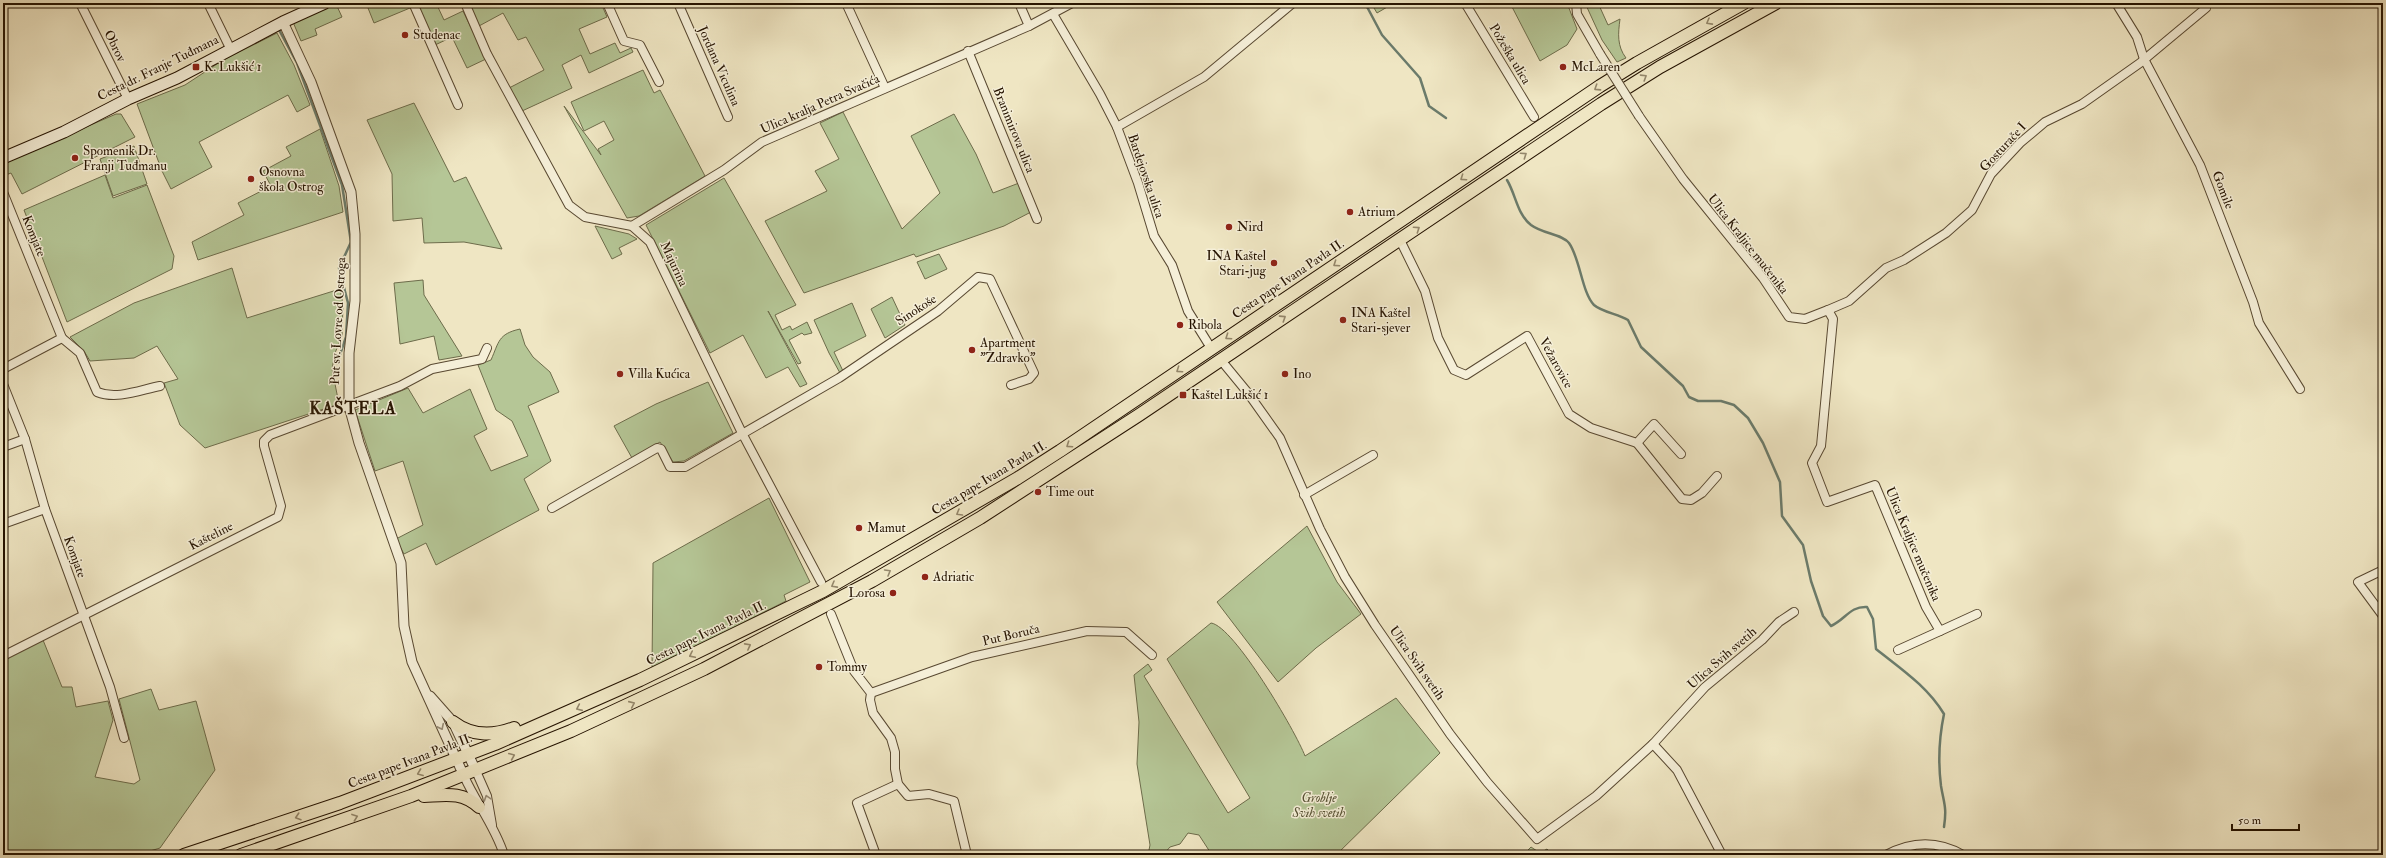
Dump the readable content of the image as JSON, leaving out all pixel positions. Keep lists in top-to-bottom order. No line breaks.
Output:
{"streets":{"main road":["Cesta dr. Franje Tuđmana","Cesta pape Ivana Pavla II."],"street":["Obrov","Požeška ulica","Jordana Viculina","Ulica kralja Petra Svačića","Branimirova ulica","Gosturače I","Bardejovska ulica","Gomile","Komjate","Ulica Kraljice mučenika","Majurina","Sinokoše","Put sv. Lovre od Ostroga","Vežarovice","Kašteline","Put Boruča","Ulica Svih svetih"]},"crossings":[["Obrov","Cesta dr. Franje Tuđmana"],["Cesta dr. Franje Tuđmana","Put sv. Lovre od Ostroga"],["Ulica kralja Petra Svačića","Branimirova ulica"],["Ulica kralja Petra Svačića","Majurina"],["Gosturače I","Gomile"],["Gosturače I","Ulica Kraljice mučenika"],["Bardejovska ulica","Cesta pape Ivana Pavla II."],["Komjate","Kašteline"],["Majurina","Sinokoše"],["Cesta pape Ivana Pavla II.","Put sv. Lovre od Ostroga"],["Cesta pape Ivana Pavla II.","Vežarovice"],["Cesta pape Ivana Pavla II.","Ulica Svih svetih"],["Put sv. Lovre od Ostroga","Kašteline"]],"districts":["KAŠTELA"],"parks":["Groblje Svih svetih"],"places":{"other":["Studenac","McLaren","Spomenik Dr. Franji Tuđmanu","Osnovna škola Ostrog","Atrium","Nird","INA Kaštel Stari-jug","INA Kaštel Stari-sjever","Ribola","Apartment \"Zdravko\"","Villa Kućica","Ino","Time out","Mamut","Adriatic","Lorosa","Tommy"],"transit":["K. Lukšić 1","Kaštel Lukšić 1"]},"scale_bar":"50 m"}
